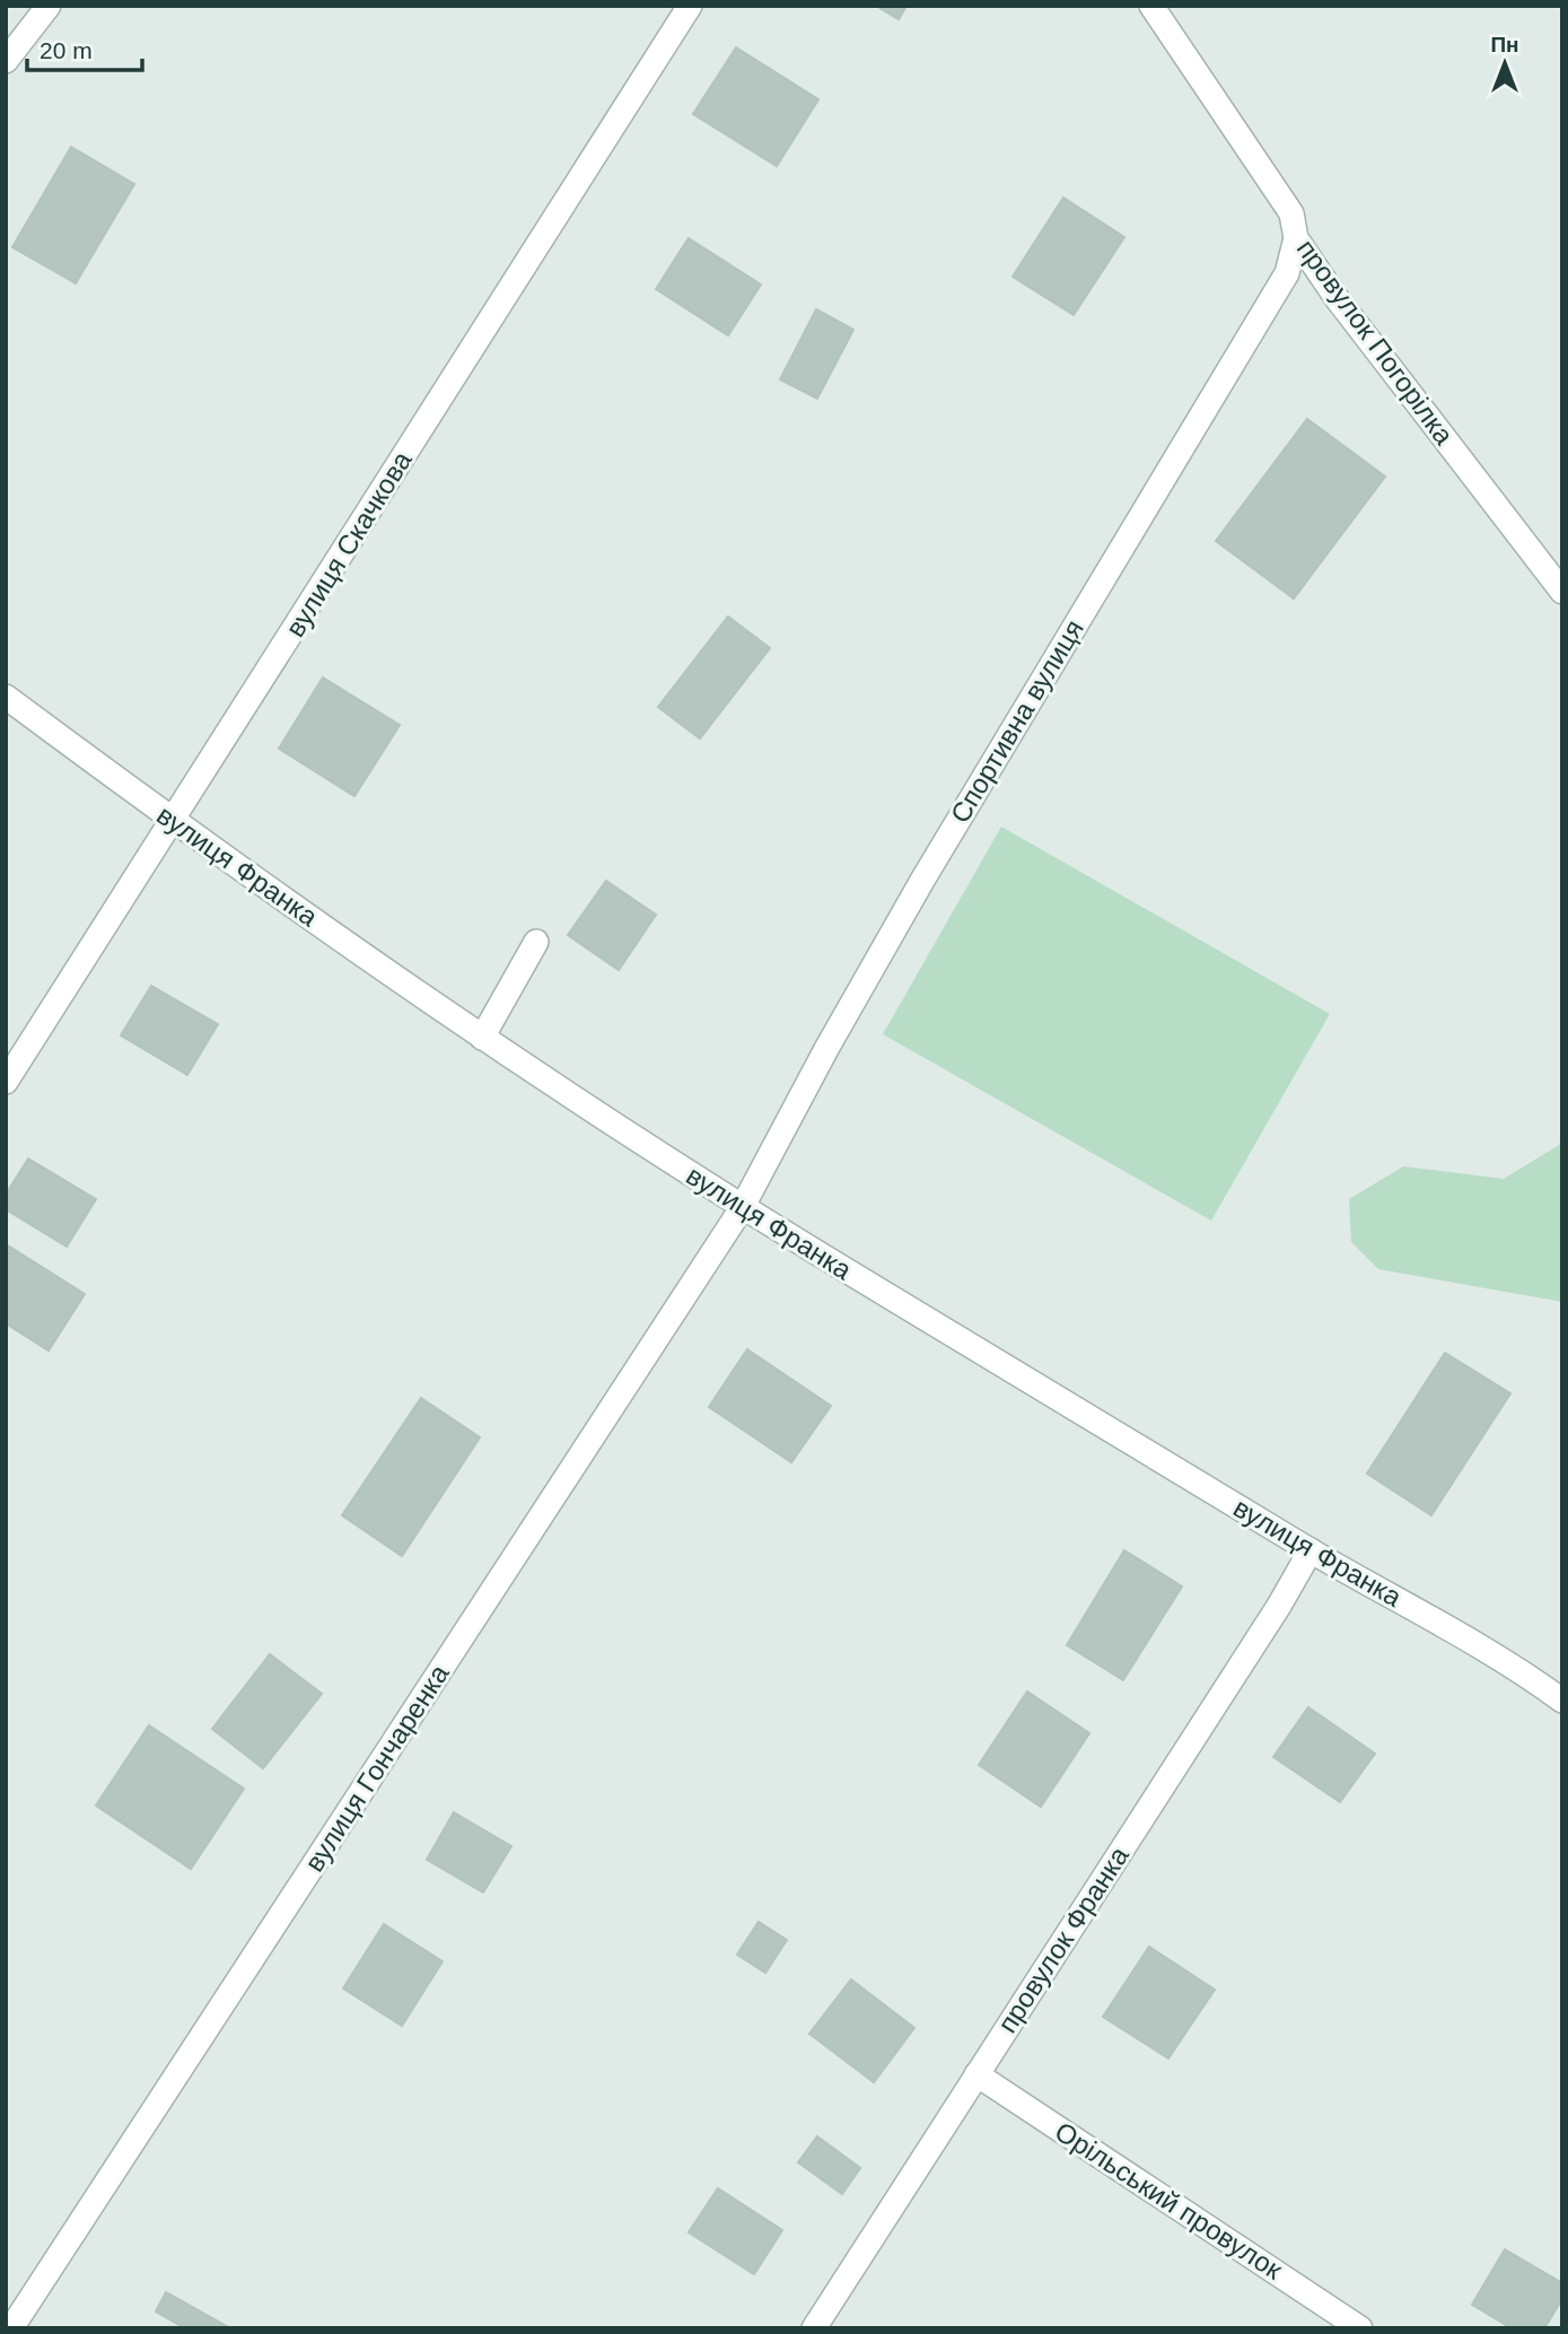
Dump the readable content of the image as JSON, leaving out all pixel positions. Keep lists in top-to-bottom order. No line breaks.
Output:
{"streets":{"street":["провулок Погорілка","вулиця Скачкова","Спортивна вулиця","вулиця Франка","вулиця Гончаренка","провулок Франка","Орільський провулок"]},"crossings":[["провулок Погорілка","Спортивна вулиця"],["вулиця Скачкова","вулиця Франка"],["Спортивна вулиця","вулиця Франка"],["Спортивна вулиця","вулиця Гончаренка"],["вулиця Франка","вулиця Гончаренка"],["вулиця Франка","провулок Франка"],["провулок Франка","Орільський провулок"]],"scale_bar":"20 m","north":"top"}
